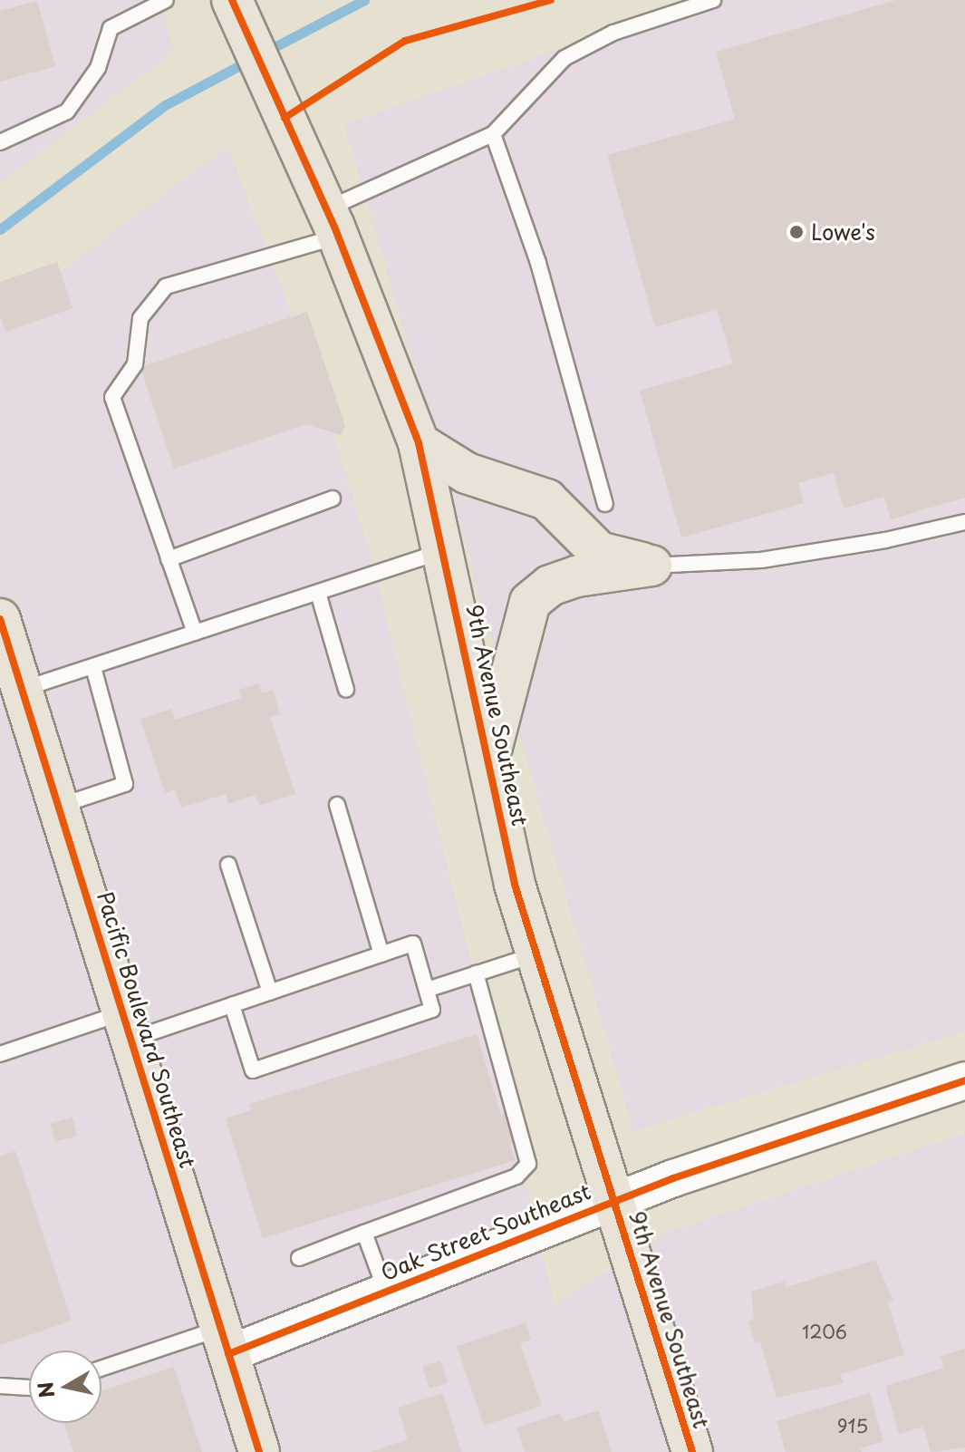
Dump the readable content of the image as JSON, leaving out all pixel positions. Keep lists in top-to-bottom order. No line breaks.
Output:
{"streets":{"highway":["9th Avenue Southeast","Pacific Boulevard Southeast"],"street":["Oak Street Southeast"]},"crossings":[["9th Avenue Southeast","Oak Street Southeast"],["Pacific Boulevard Southeast","Oak Street Southeast"]],"places":["Lowe's"],"house_numbers":["1206","915"],"north":"left"}
